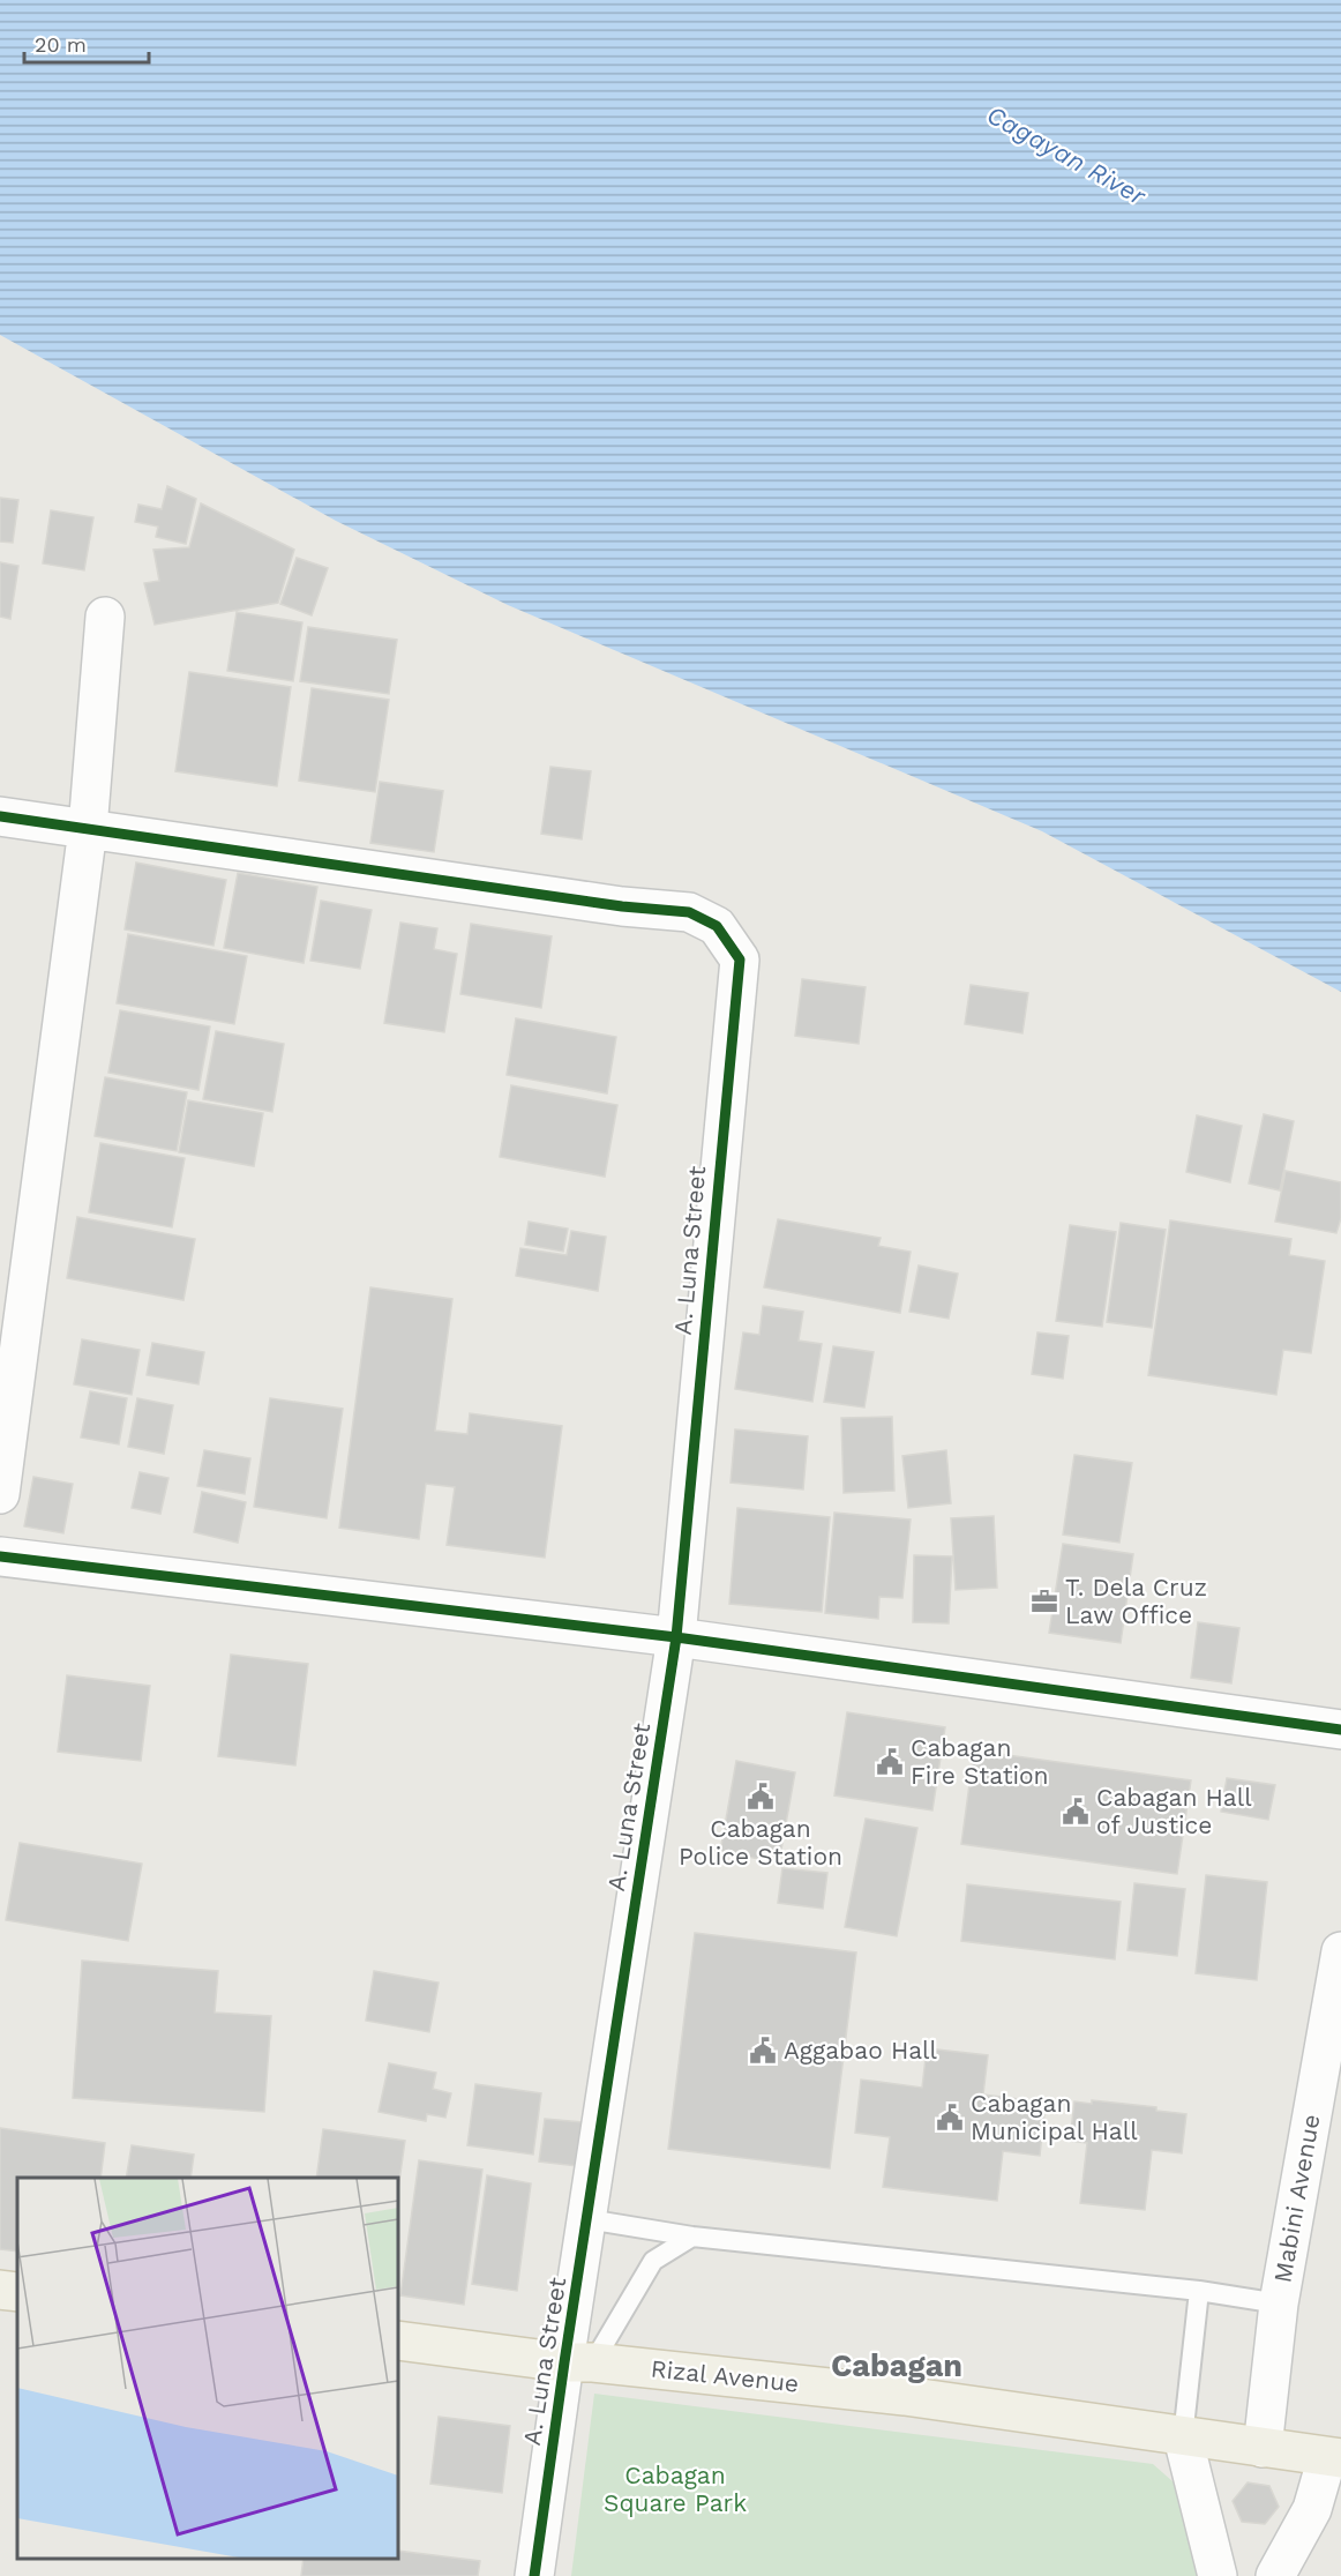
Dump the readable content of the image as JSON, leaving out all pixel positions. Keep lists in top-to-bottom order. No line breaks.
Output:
{"streets":{"main road":["Rizal Avenue"],"street":["A. Luna Street","Mabini Avenue"]},"crossings":[["A. Luna Street","Rizal Avenue"],["Mabini Avenue","Rizal Avenue"]],"districts":["Cabagan"],"water":["Cagayan River"],"parks":["Cabagan Square Park"],"places":{"office":["T. Dela Cruz Law Office"],"public building":["Cabagan Fire Station","Cabagan Police Station","Cabagan Hall of Justice","Aggabao Hall","Cabagan Municipal Hall"]},"scale_bar":"20 m"}
